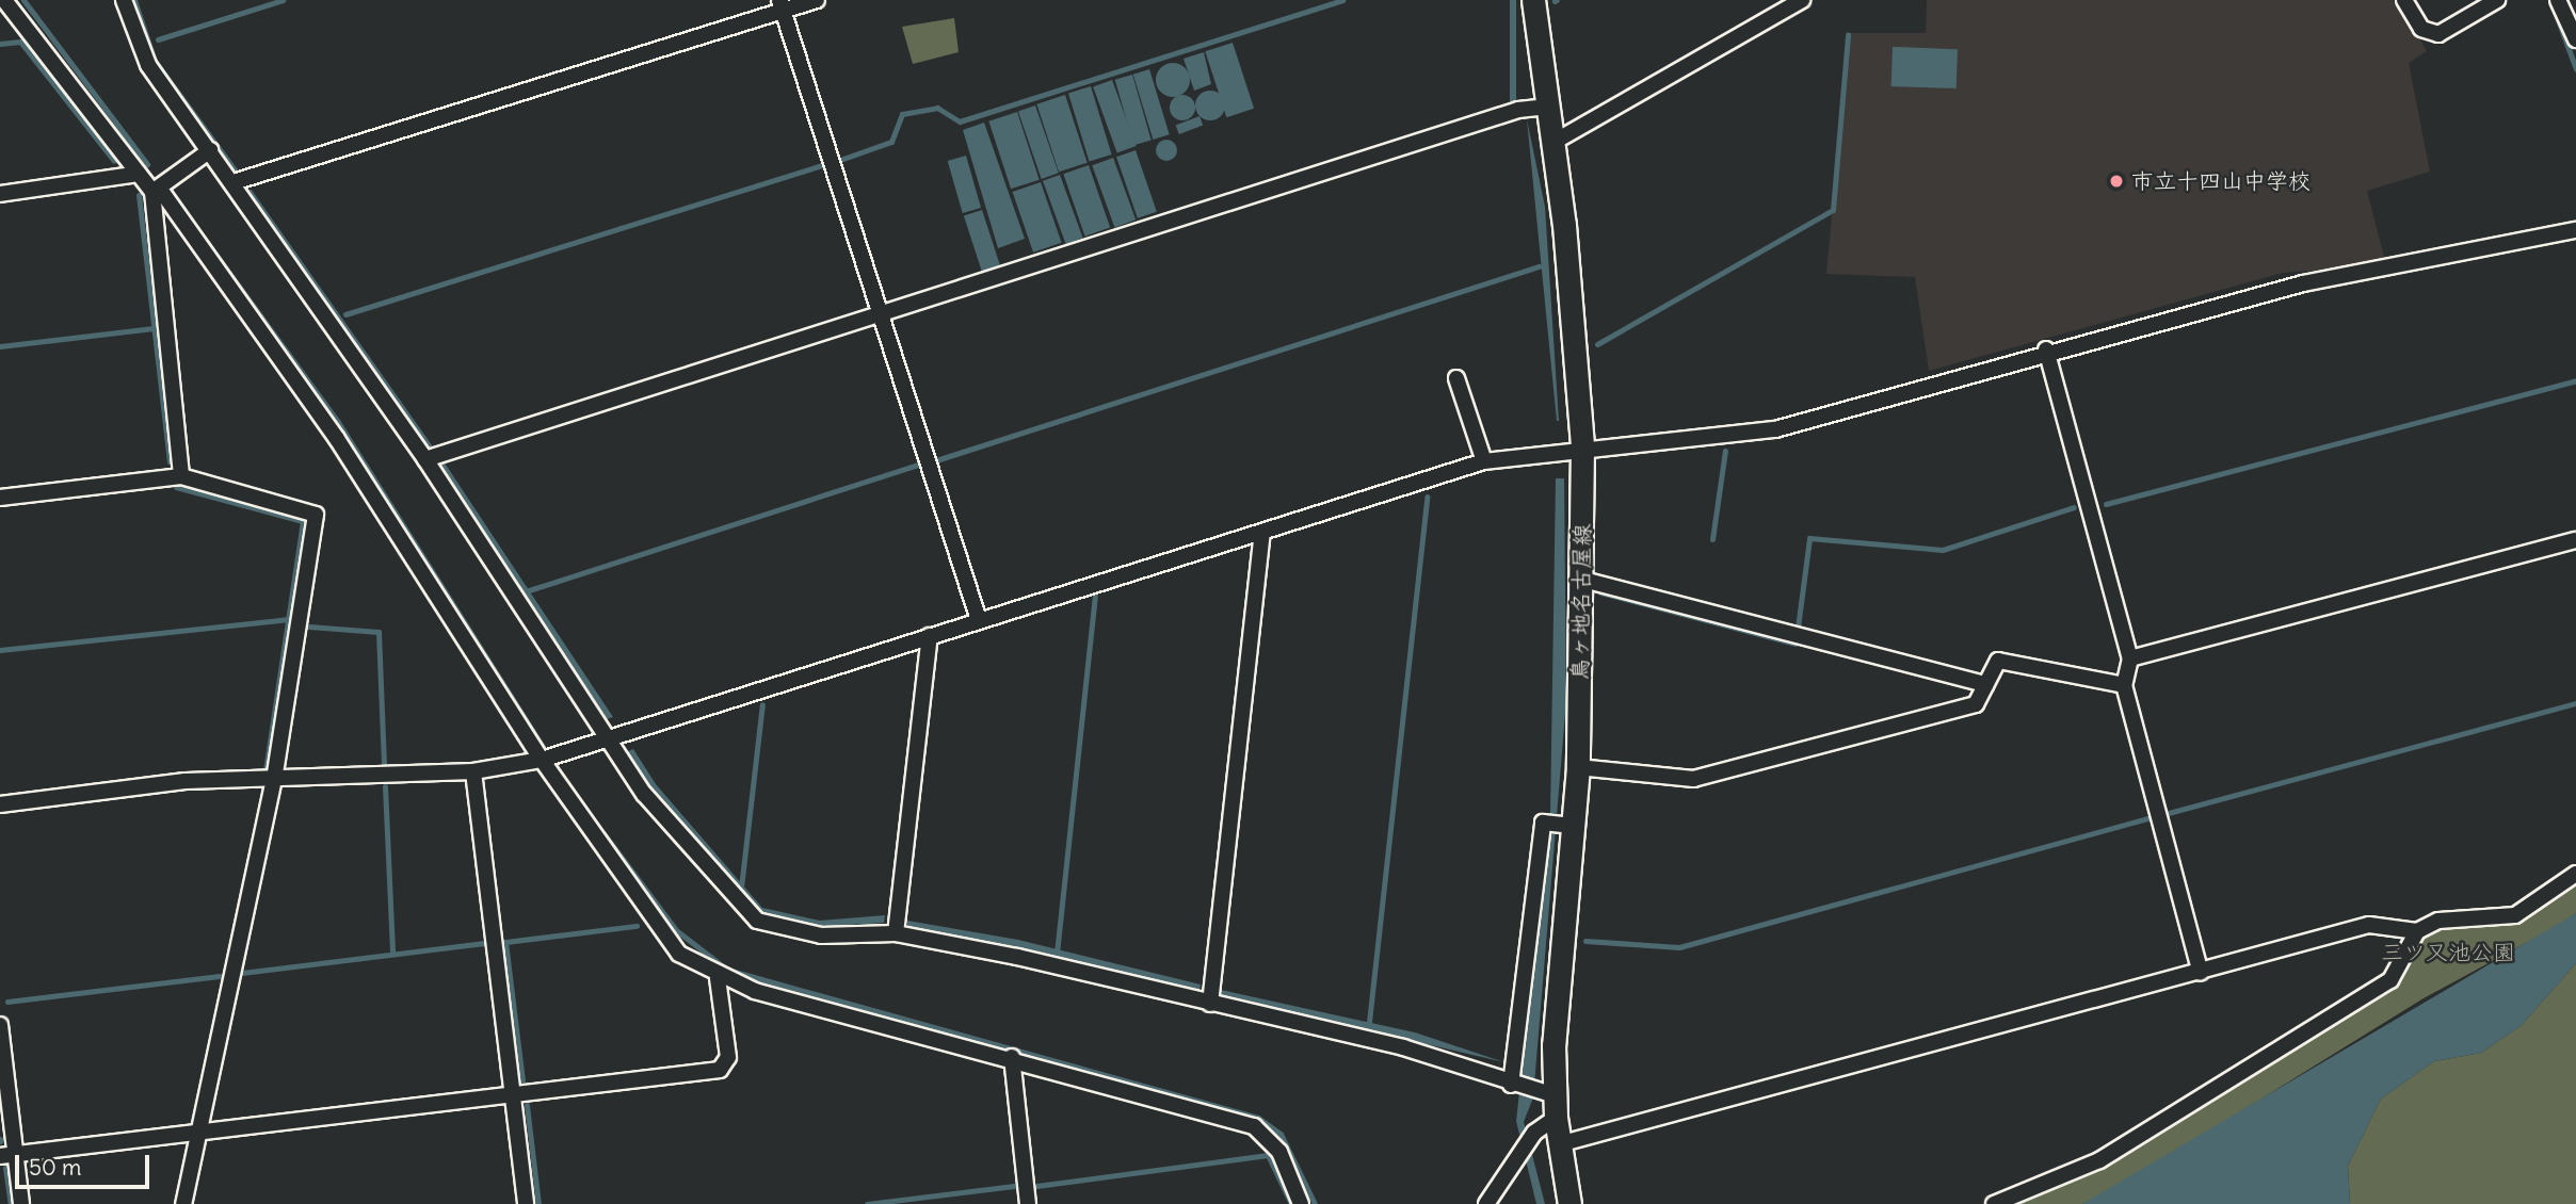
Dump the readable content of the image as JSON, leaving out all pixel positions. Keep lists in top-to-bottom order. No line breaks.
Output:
{"streets":{"main road":["鳥ヶ地名古屋線"]},"parks":["三ツ又池公園"],"places":["市立十四山中学校"],"scale_bar":"50 m"}
